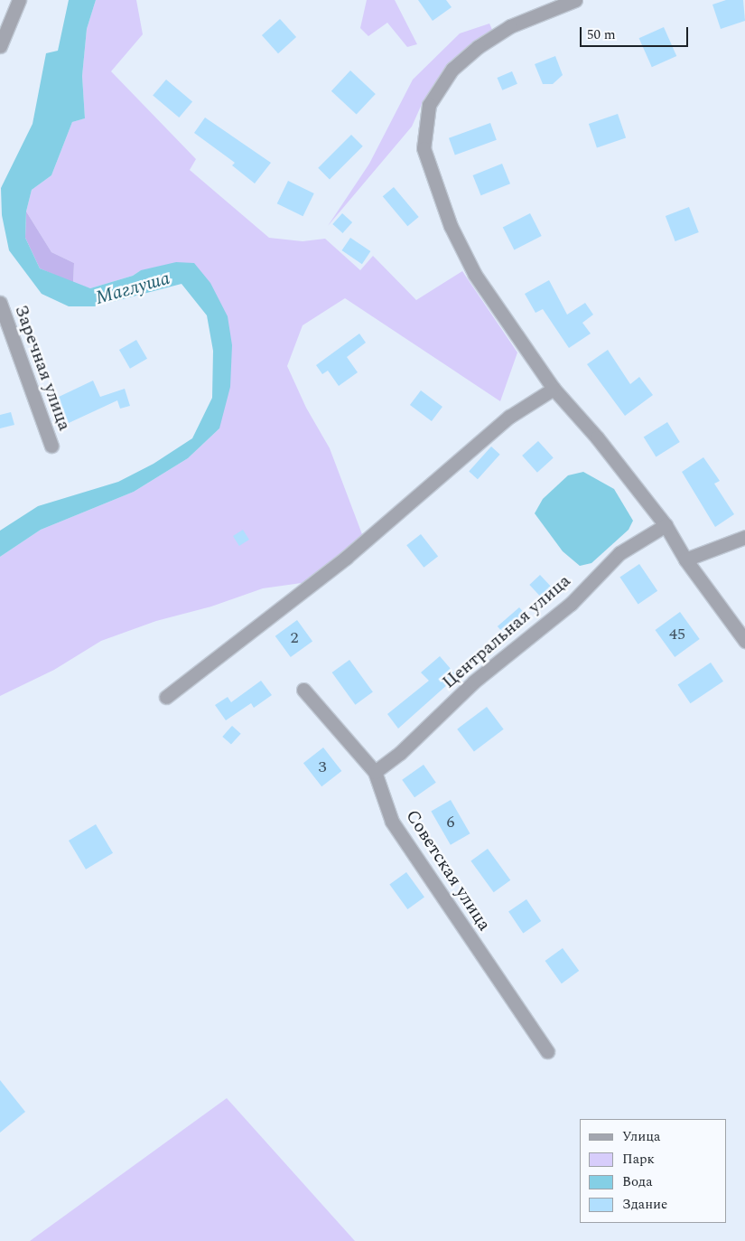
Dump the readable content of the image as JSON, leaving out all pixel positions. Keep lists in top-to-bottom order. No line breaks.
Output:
{"streets":{"street":["Заречная улица","Центральная улица","Советская улица"]},"crossings":[["Центральная улица","Советская улица"]],"water":["Маглуша"],"house_numbers":["45","2","3","6"],"legend":["Улица","Парк","Вода","Здание"],"scale_bar":"50 m"}
